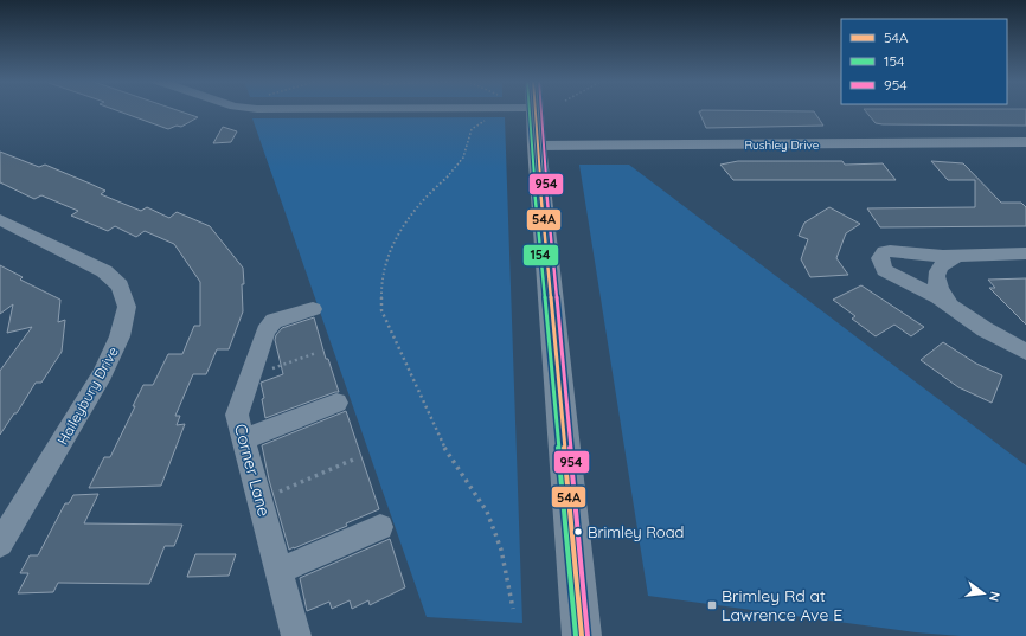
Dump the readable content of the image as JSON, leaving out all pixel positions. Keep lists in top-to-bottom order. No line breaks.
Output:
{"streets":{"street":["Rushley Drive","Haileybury Drive","Corner Lane"]},"places":{"other":["Brimley Road"],"transit":["Brimley Rd at Lawrence Ave E"]},"lines":["transit line 54A","transit line 154","transit line 954"],"legend":["54A","154","954"],"north":"right"}
